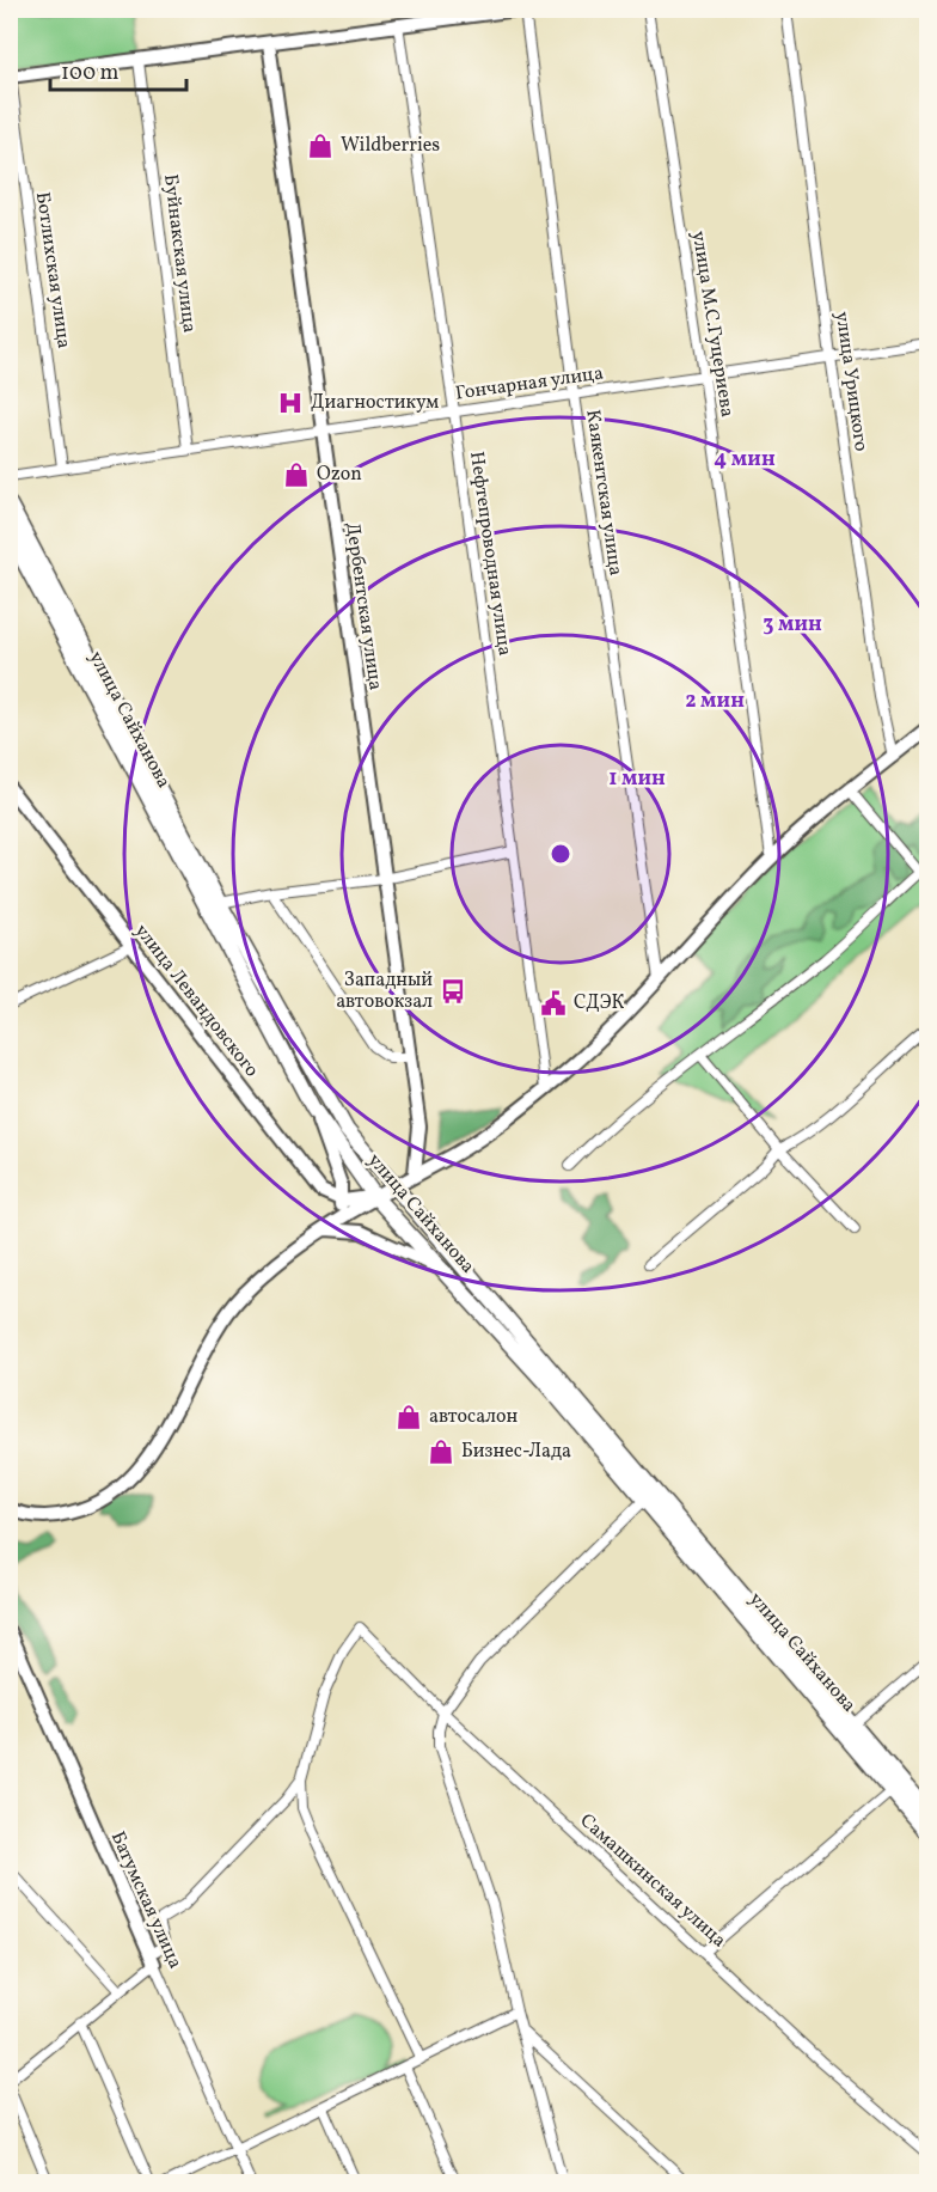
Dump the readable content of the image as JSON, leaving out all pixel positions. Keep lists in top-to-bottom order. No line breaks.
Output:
{"streets":{"main road":["улица Сайханова"],"street":["Буйнакская улица","Ботлихская улица","улица М.С.Гуцериева","улица Урицкого","Гончарная улица","Каякентская улица","Нефтепроводная улица","Дербентская улица","улица Левандовского","Самашкинская улица","Батумская улица"]},"crossings":[["Буйнакская улица","Гончарная улица"],["Ботлихская улица","Гончарная улица"],["улица М.С.Гуцериева","Гончарная улица"],["улица Урицкого","Гончарная улица"],["Гончарная улица","Каякентская улица"],["Гончарная улица","Нефтепроводная улица"],["Гончарная улица","Дербентская улица"]],"places":{"shop":["Wildberries","Ozon","автосалон","Бизнес-Лада"],"hospital":["Диагностикум"],"bus stop":["Западный автовокзал"],"public building":["СДЭК"]},"scale_bar":"100 m","rings":["4 мин","3 мин","2 мин","1 мин"]}
